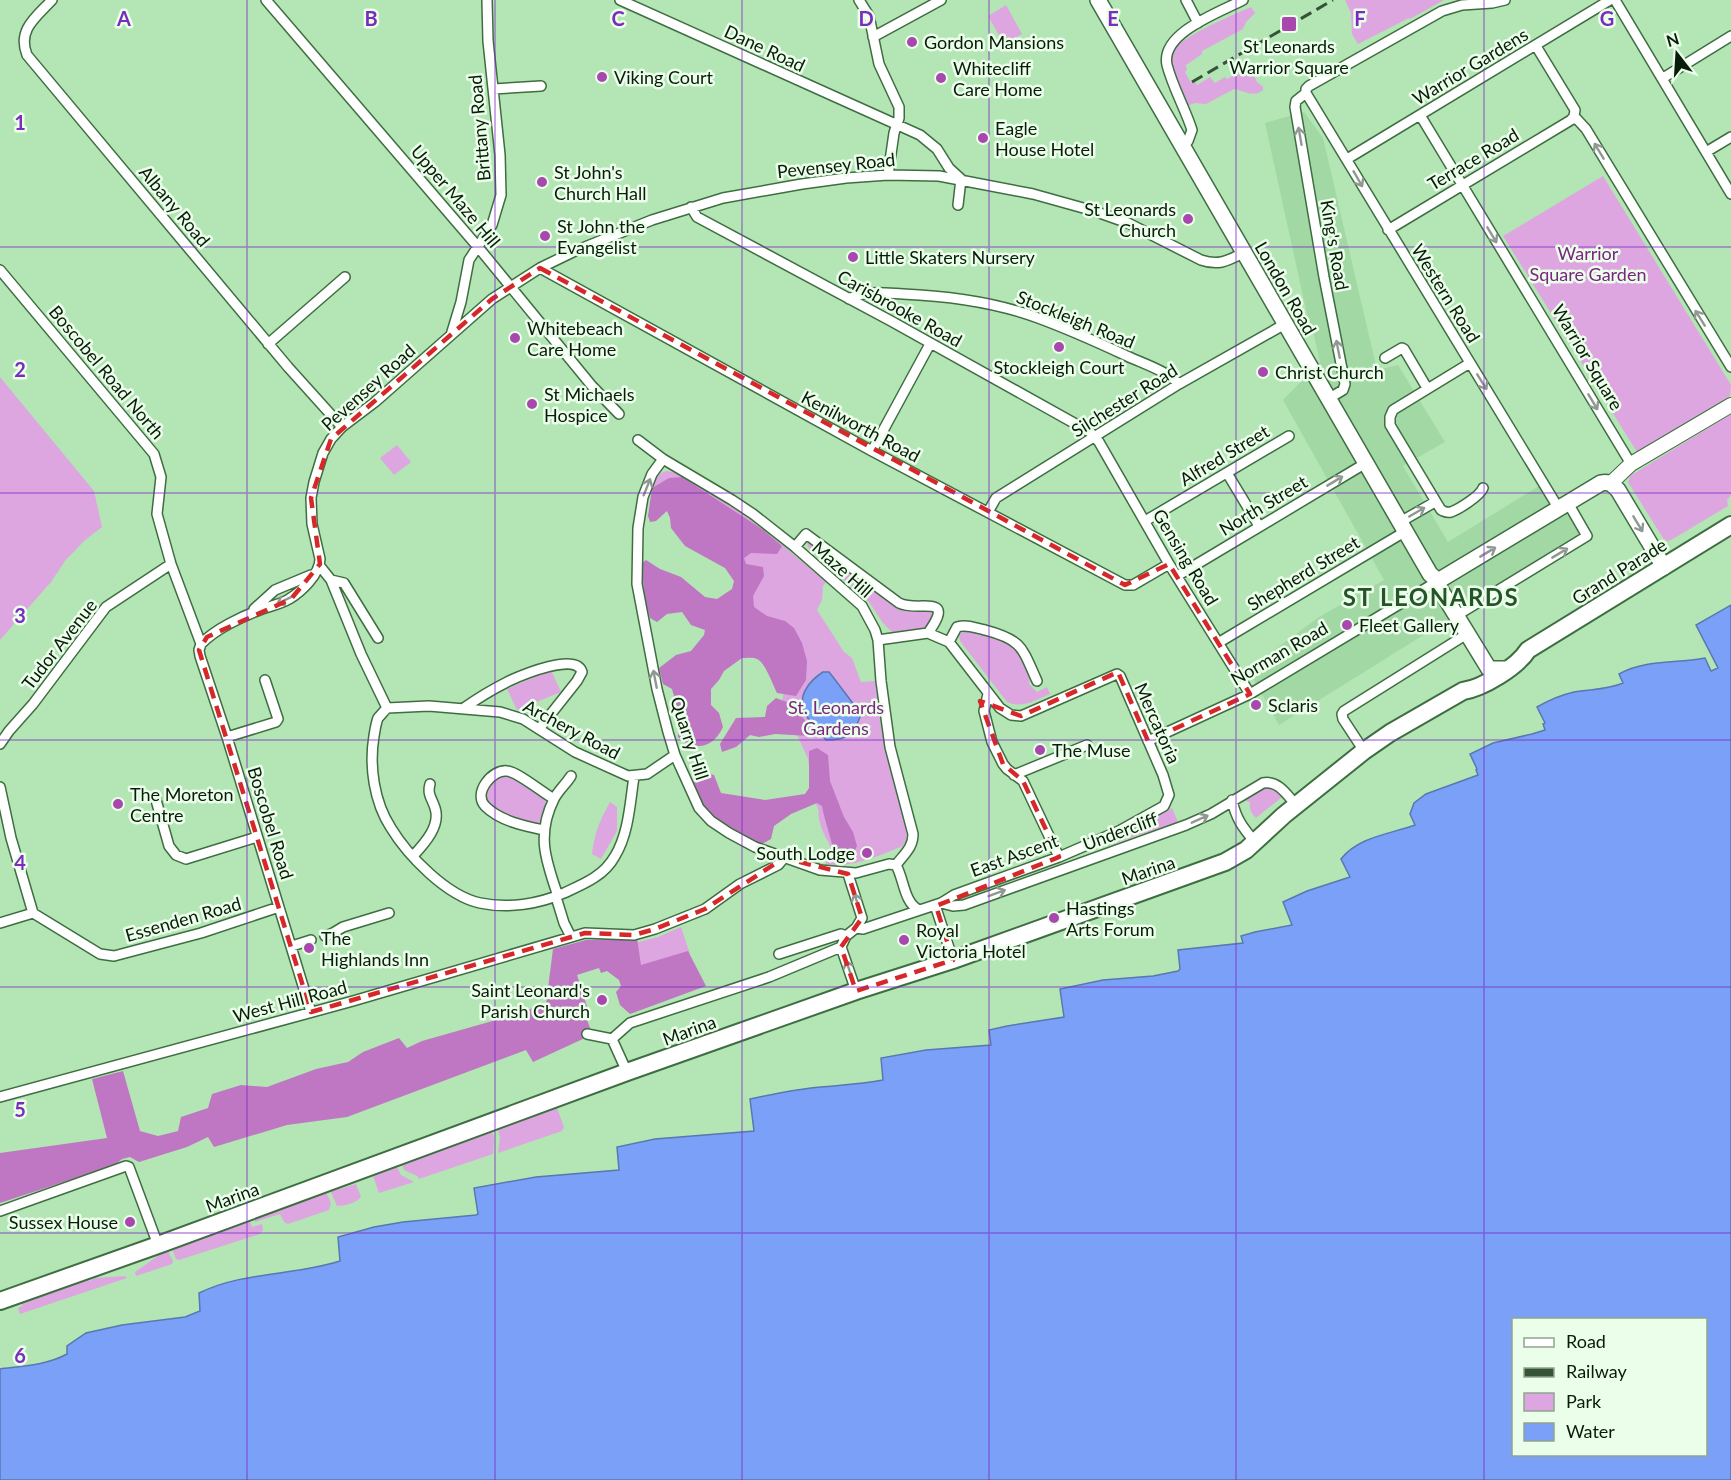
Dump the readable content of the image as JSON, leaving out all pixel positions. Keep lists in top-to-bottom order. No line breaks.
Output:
{"streets":{"highway":["Grand Parade","Marina"],"main road":["London Road","Norman Road"],"street":["Dane Road","Warrior Gardens","Brittany Road","Terrace Road","Pevensey Road","Upper Maze Hill","Albany Road","King's Road","Western Road","Carisbrooke Road","Stockleigh Road","Warrior Square","Boscobel Road North","Silchester Road","Kenilworth Road","Alfred Street","North Street","Gensing Road","Maze Hill","Shepherd Street","Tudor Avenue","Mercatoria","Archery Road","Quarry Hill","Boscobel Road","Undercliff","East Ascent","Essenden Road","West Hill Road"]},"crossings":[["Dane Road","Pevensey Road"],["Warrior Gardens","Western Road"],["Warrior Gardens","Warrior Square"],["Brittany Road","Upper Maze Hill"],["Terrace Road","Western Road"],["Terrace Road","Warrior Square"],["Pevensey Road","Upper Maze Hill"],["Pevensey Road","Albany Road"],["Pevensey Road","London Road"],["Pevensey Road","Carisbrooke Road"],["Pevensey Road","Kenilworth Road"],["King's Road","London Road"],["King's Road","Western Road"],["London Road","Western Road"],["London Road","Silchester Road"],["London Road","North Street"],["London Road","Grand Parade"],["London Road","Shepherd Street"],["London Road","Norman Road"],["Western Road","Norman Road"],["Carisbrooke Road","Stockleigh Road"],["Carisbrooke Road","Silchester Road"],["Carisbrooke Road","Gensing Road"],["Stockleigh Road","Silchester Road"],["Boscobel Road North","Tudor Avenue"],["Boscobel Road North","Boscobel Road"],["Silchester Road","Kenilworth Road"],["Silchester Road","Gensing Road"],["Kenilworth Road","Gensing Road"],["Alfred Street","Gensing Road"],["North Street","Gensing Road"],["Gensing Road","Shepherd Street"],["Gensing Road","Norman Road"],["Maze Hill","Quarry Hill"],["Grand Parade","Marina"],["Norman Road","Mercatoria"],["Mercatoria","East Ascent"],["Archery Road","Quarry Hill"],["Quarry Hill","West Hill Road"],["Boscobel Road","Essenden Road"],["Boscobel Road","West Hill Road"],["Undercliff","East Ascent"],["Undercliff","Marina"]],"one_way":["King's Road","Warrior Square","North Street","Quarry Hill","Undercliff"],"districts":["ST LEONARDS"],"parks":["Warrior Square Garden","St. Leonards Gardens"],"places":{"transit":["St Leonards Warrior Square"],"other":["Gordon Mansions","Viking Court","Whitecliff Care Home","Eagle House Hotel","St John's Church Hall","St Leonards Church","St John the Evangelist","Little Skaters Nursery","Whitebeach Care Home","Stockleigh Court","Christ Church","St Michaels Hospice","Fleet Gallery","Sclaris","The Muse","The Moreton Centre","South Lodge","Hastings Arts Forum","Royal Victoria Hotel","The Highlands Inn","Saint Leonard's Parish Church","Sussex House"]},"legend":["Road","Railway","Park","Water"],"north":"top","grid":{"columns":["A","B","C","D","E","F","G"],"rows":["1","2","3","4","5","6"]}}
